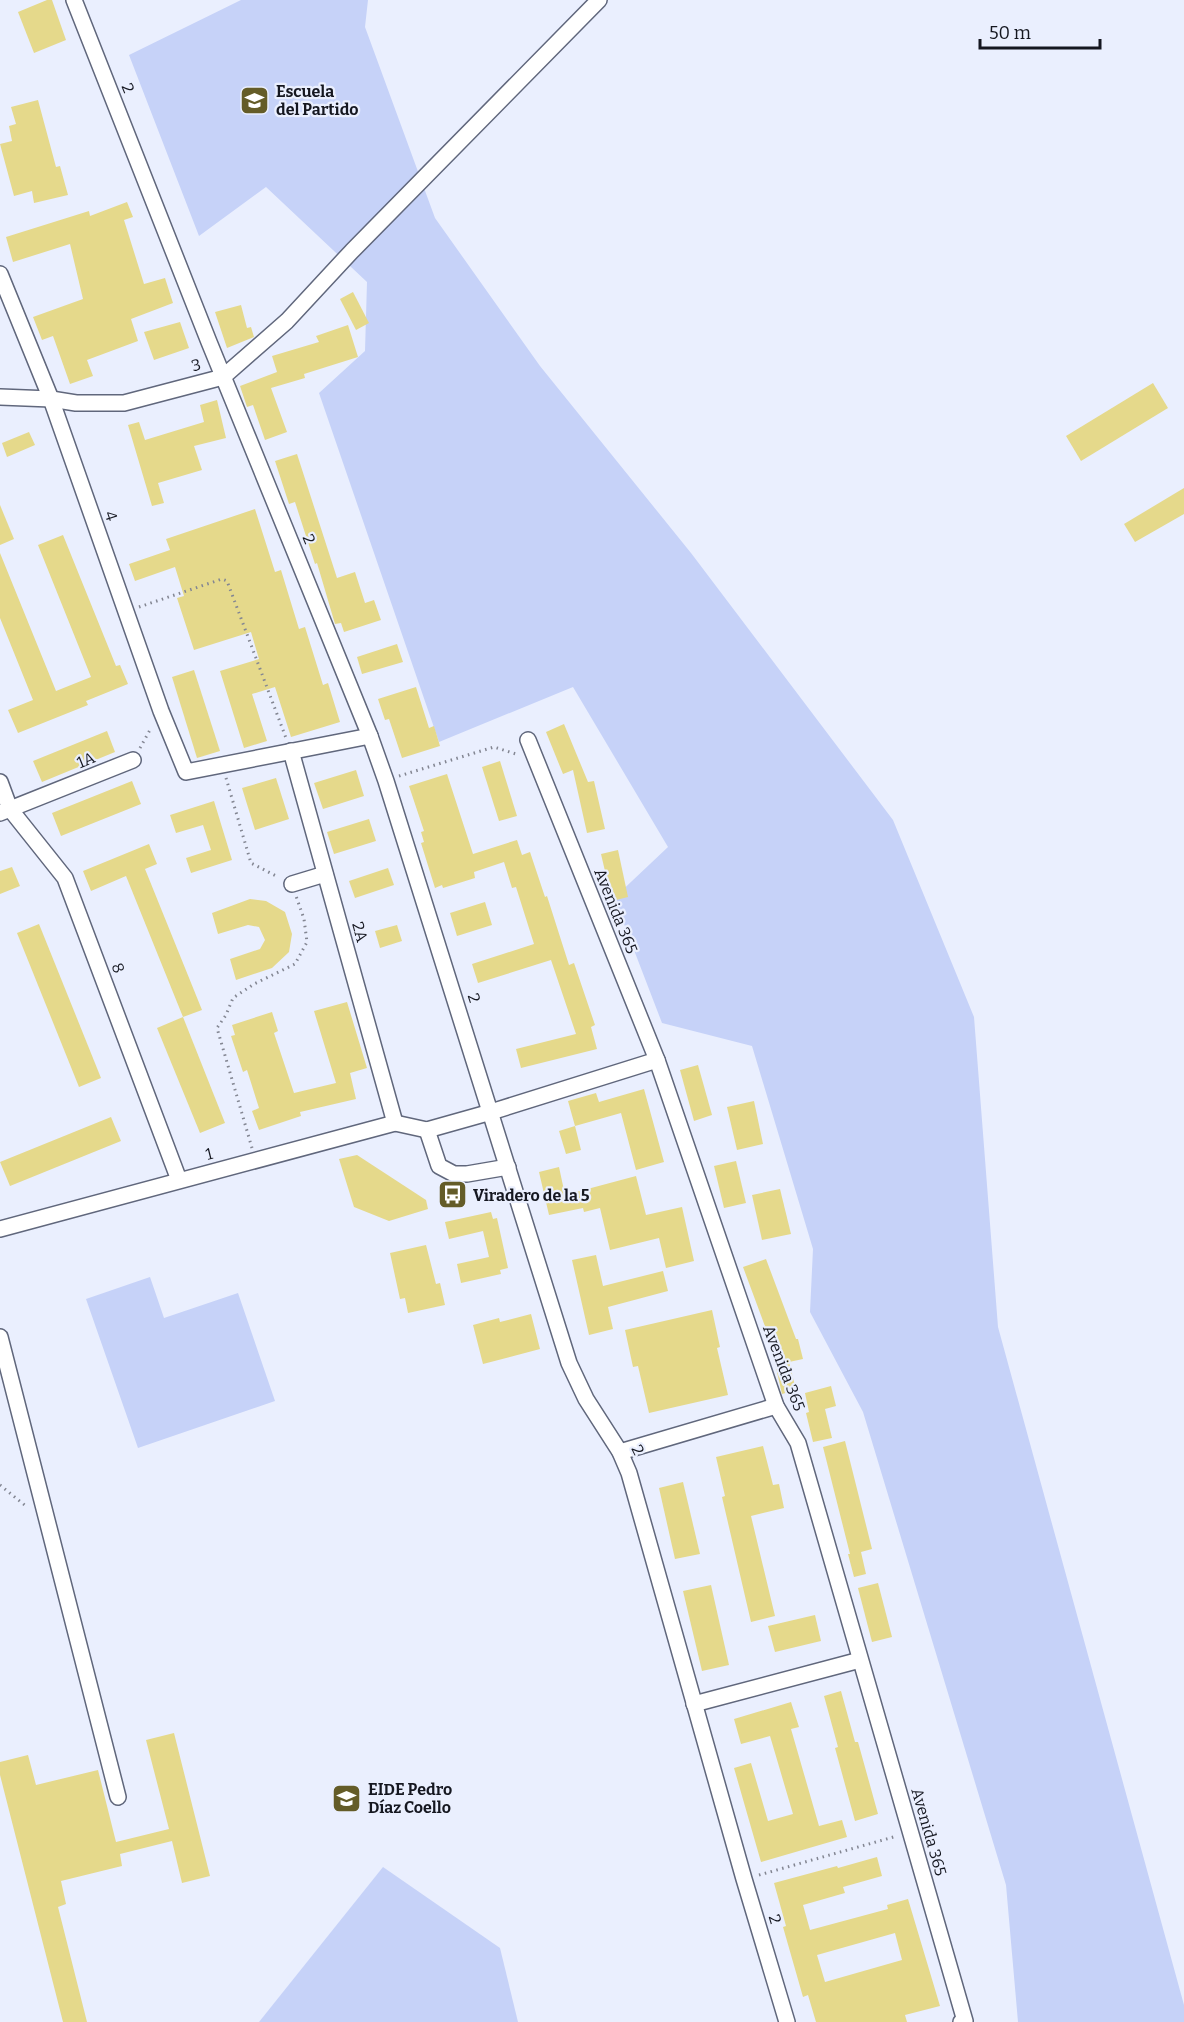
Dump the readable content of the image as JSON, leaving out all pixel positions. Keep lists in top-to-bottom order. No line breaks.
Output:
{"streets":{"street":["2","3","4","1A","Avenida 365","2A","8","1"]},"crossings":[["2","3"],["2","1"],["3","4"],["1A","8"],["Avenida 365","1"],["2A","1"],["8","1"]],"places":{"school or university":["Escuela del Partido","EIDE Pedro Díaz Coello"],"bus stop":["Viradero de la 5"]},"scale_bar":"50 m"}
